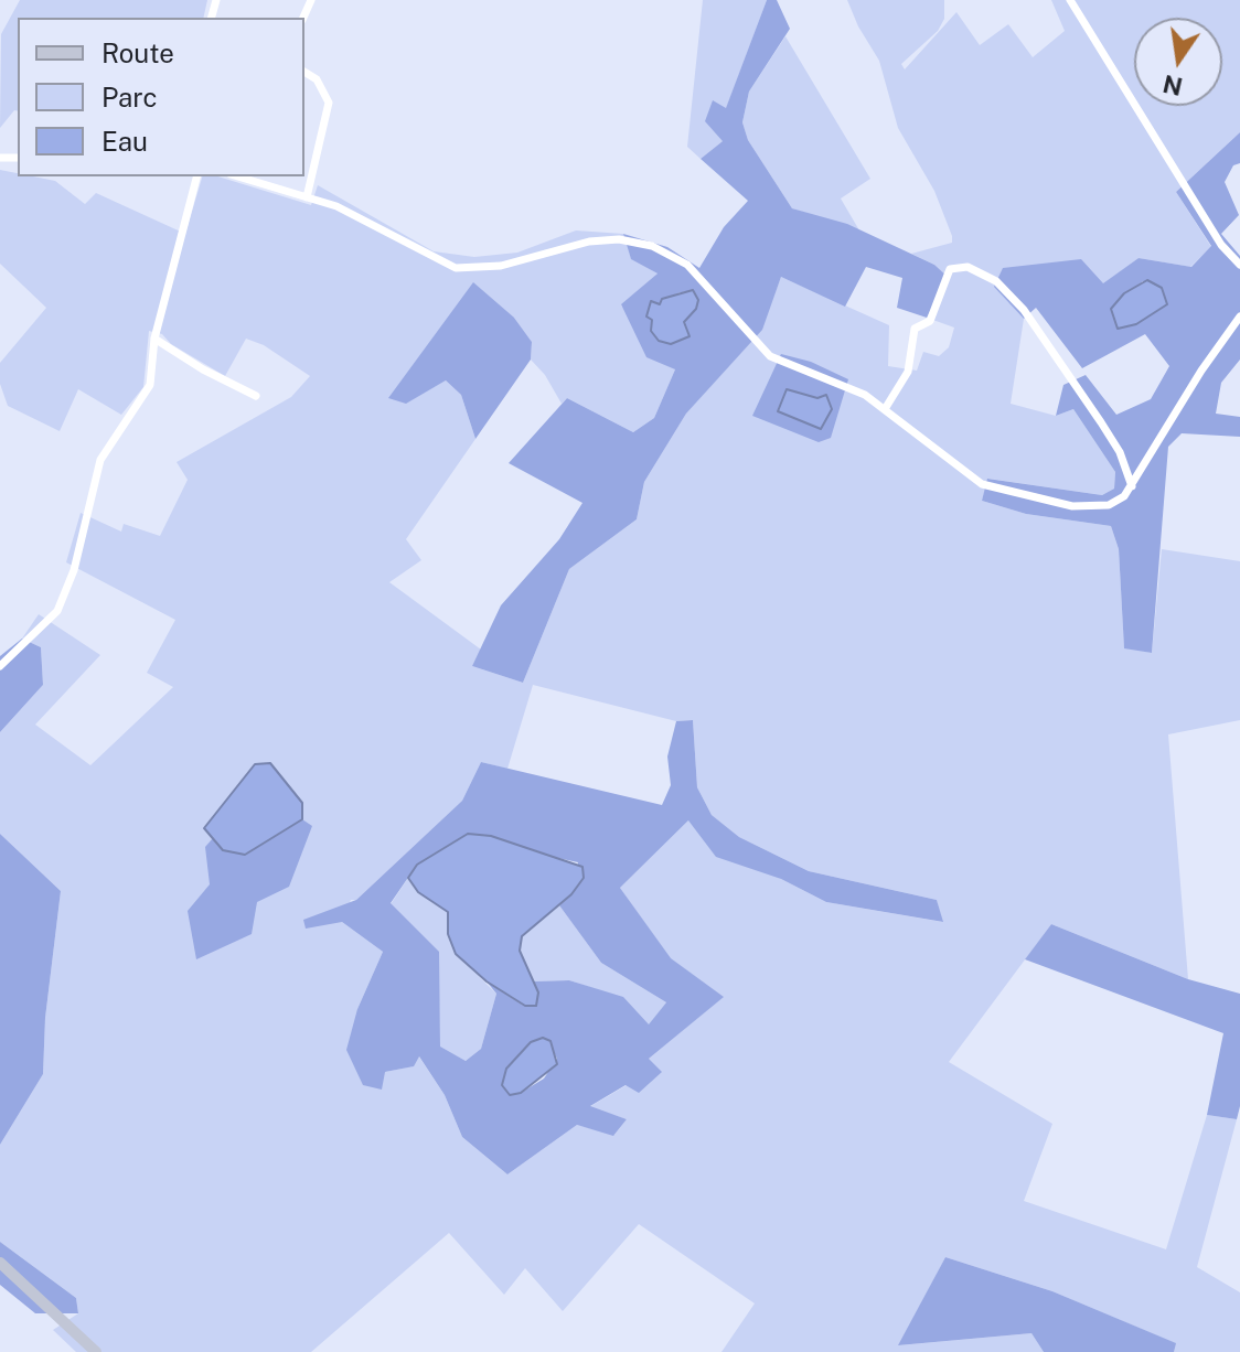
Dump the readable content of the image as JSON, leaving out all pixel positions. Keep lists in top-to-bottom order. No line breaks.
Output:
{"legend":["Route","Parc","Eau"],"north":"bottom"}
